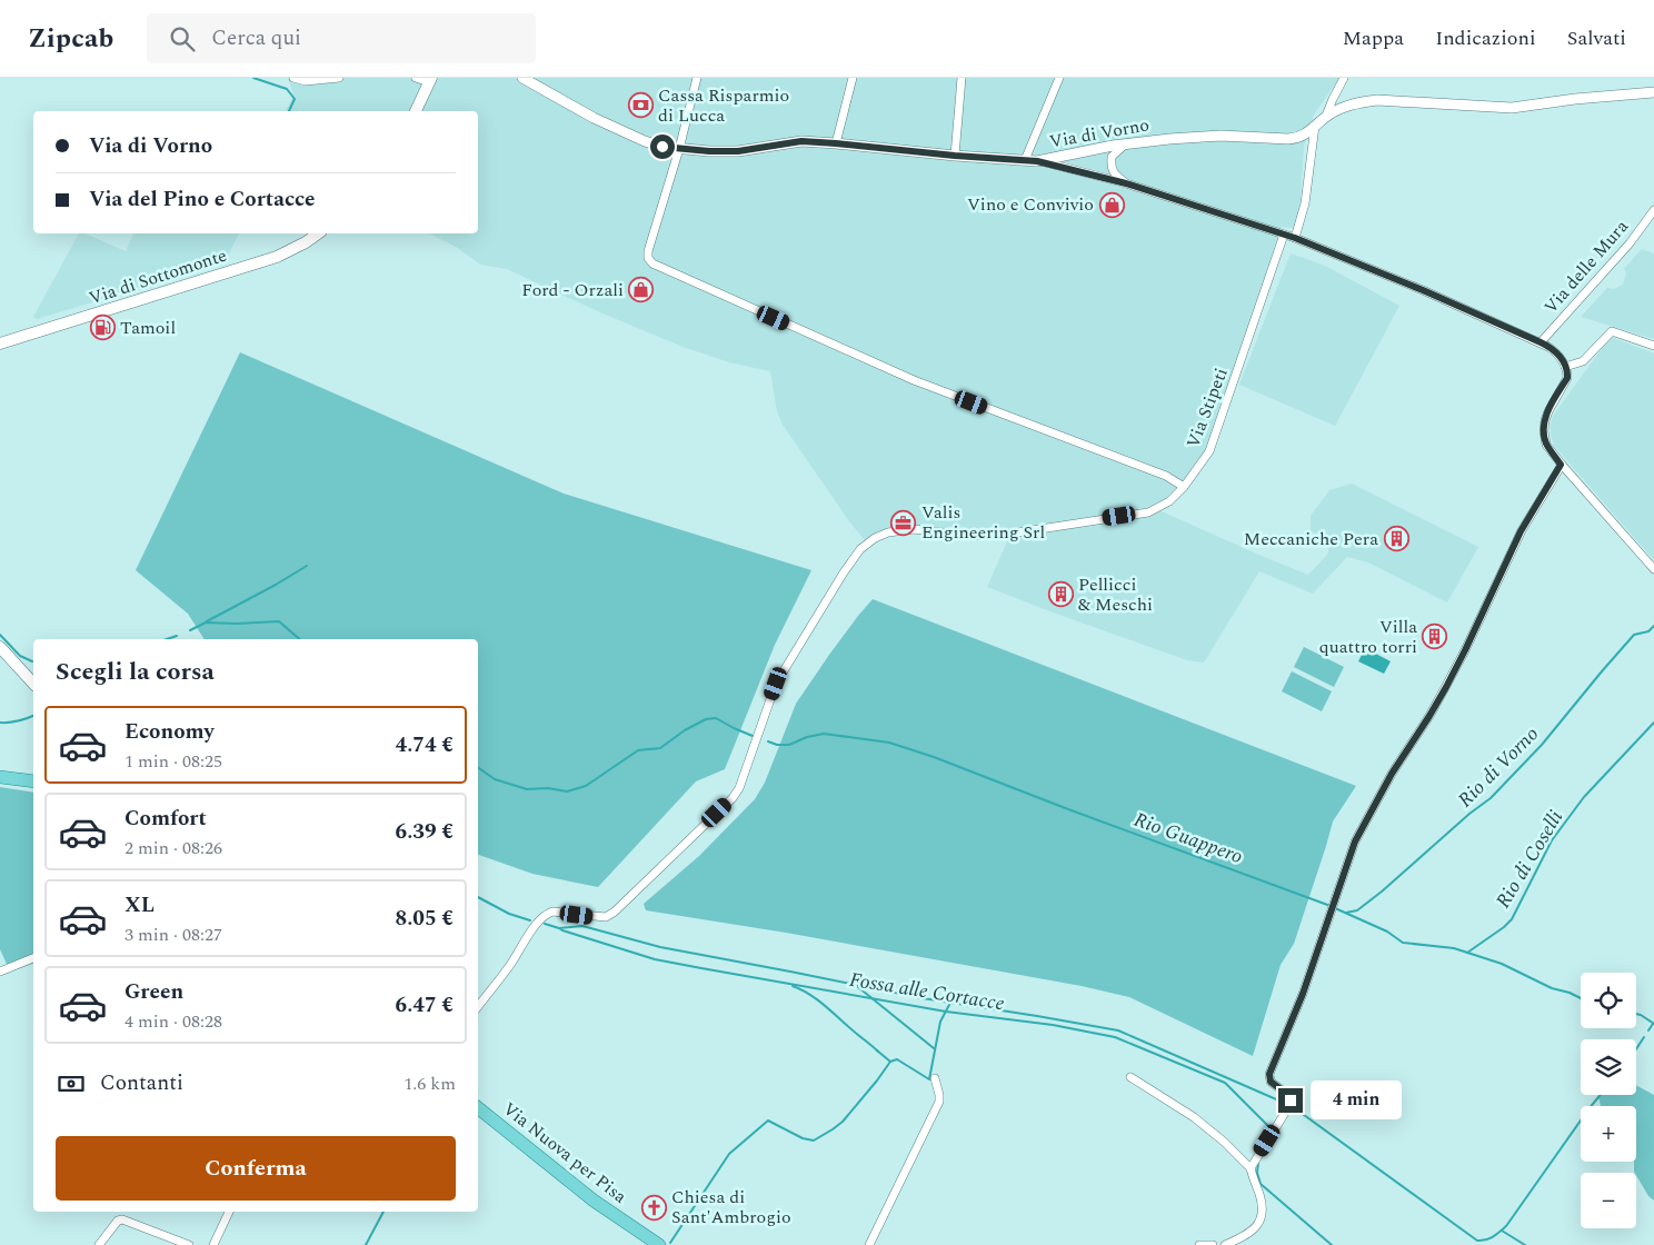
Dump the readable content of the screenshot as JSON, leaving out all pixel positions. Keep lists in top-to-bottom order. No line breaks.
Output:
{"streets":{"main road":["Via di Sottomonte","Via Nuova per Pisa"],"street":["Via di Vorno","Via delle Mura","Via Stipeti"]},"water":["Rio di Vorno","Rio Guappero","Rio di Coselli","Fossa alle Cortacce"],"places":{"bank":["Cassa Risparmio di Lucca"],"shop":["Vino e Convivio","Ford - Orzali"],"fuel station":["Tamoil"],"office":["Valis Engineering Srl"],"building":["Meccaniche Pera","Pellicci & Meschi","Villa quattro torri"],"church":["Chiesa di Sant'Ambrogio"]},"page":{"header":"Zipcab","search":"Cerca qui","nav":["Mappa","Indicazioni","Salvati"],"banner":["Via di Vorno","Via del Pino e Cortacce"],"heading":"Scegli la corsa","list":[{"name":"Economy","note":"1 min · 08:25","value":"4.74 €"},{"name":"Comfort","note":"2 min · 08:26","value":"6.39 €"},{"name":"XL","note":"3 min · 08:27","value":"8.05 €"},{"name":"Green","note":"4 min · 08:28","value":"6.47 €"}],"map_buttons":["+","−"],"pay":["Contanti","1.6 km"],"bubble":"4 min","buttons":"Conferma"}}
